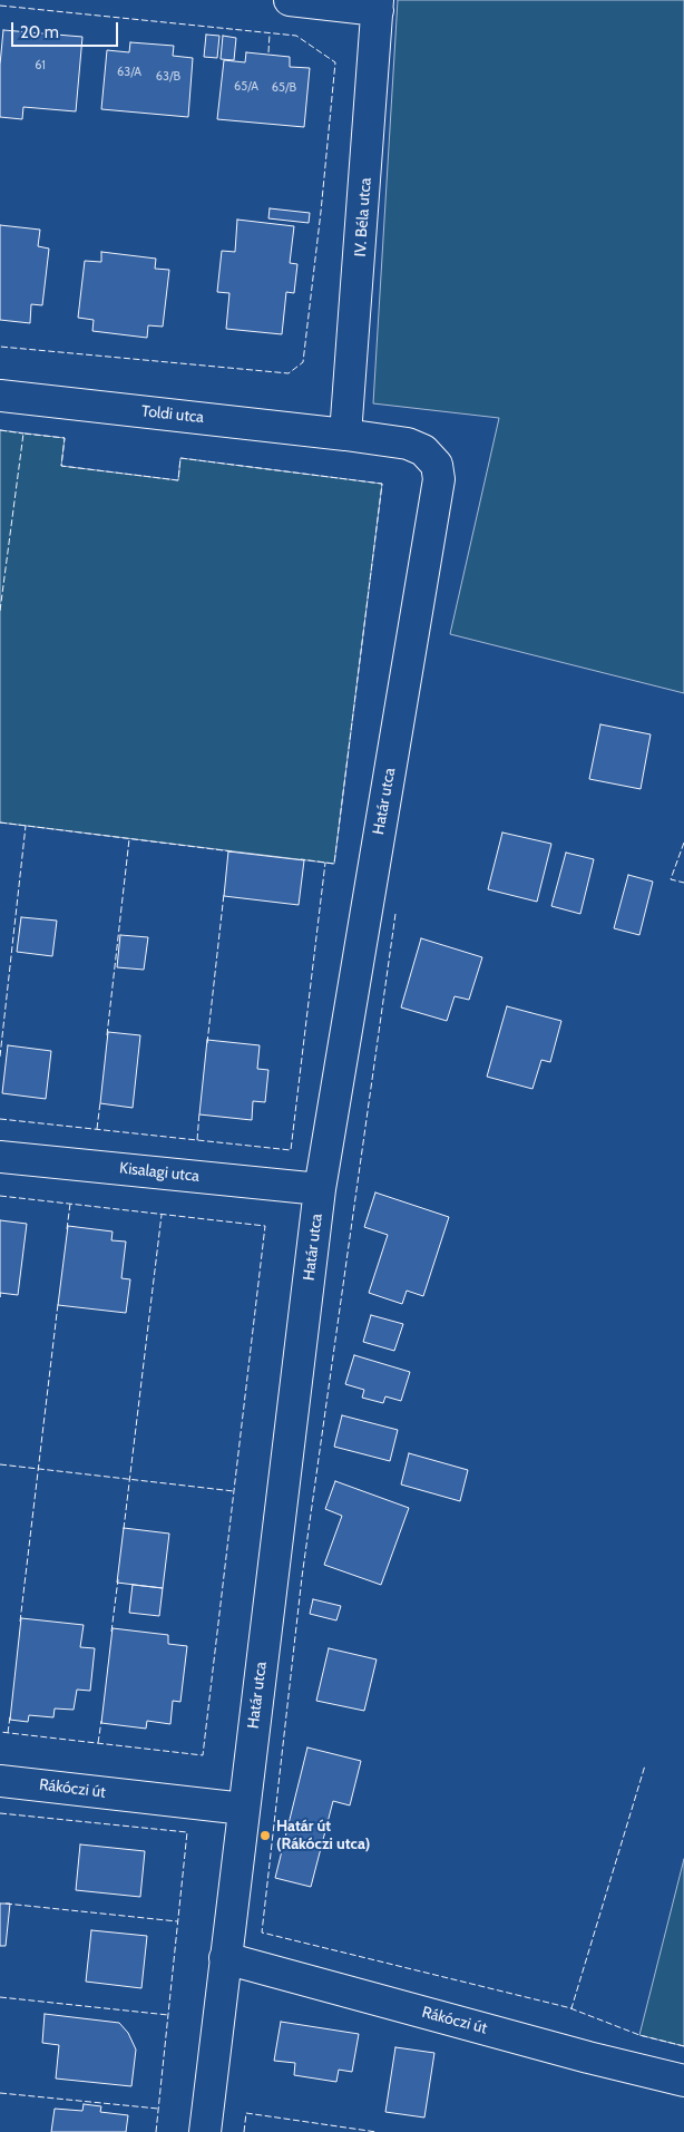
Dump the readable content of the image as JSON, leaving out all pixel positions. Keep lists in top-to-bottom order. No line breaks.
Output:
{"streets":{"street":["IV. Béla utca","Toldi utca","Határ utca","Kisalagi utca","Rákóczi út"]},"crossings":[["IV. Béla utca","Toldi utca"],["IV. Béla utca","Határ utca"],["Toldi utca","Határ utca"],["Határ utca","Kisalagi utca"],["Határ utca","Rákóczi út"]],"places":["Határ út (Rákóczi utca)"],"house_numbers":["61","63/A","63/B","65/A","65/B"],"scale_bar":"20 m"}
